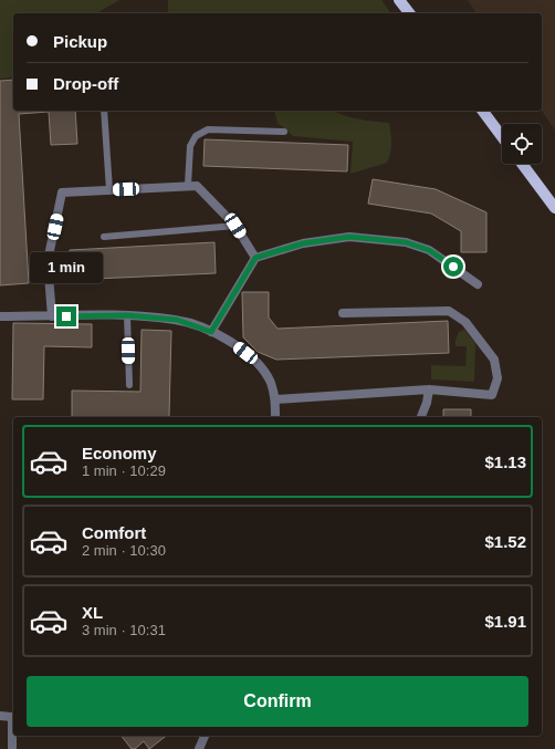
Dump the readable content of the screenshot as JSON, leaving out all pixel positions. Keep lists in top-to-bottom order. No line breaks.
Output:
{"page":{"banner":["Pickup","Drop-off"],"bubble":"1 min","list":[{"name":"Economy","note":"1 min · 10:29","value":"$1.13"},{"name":"Comfort","note":"2 min · 10:30","value":"$1.52"},{"name":"XL","note":"3 min · 10:31","value":"$1.91"}],"buttons":"Confirm"}}
